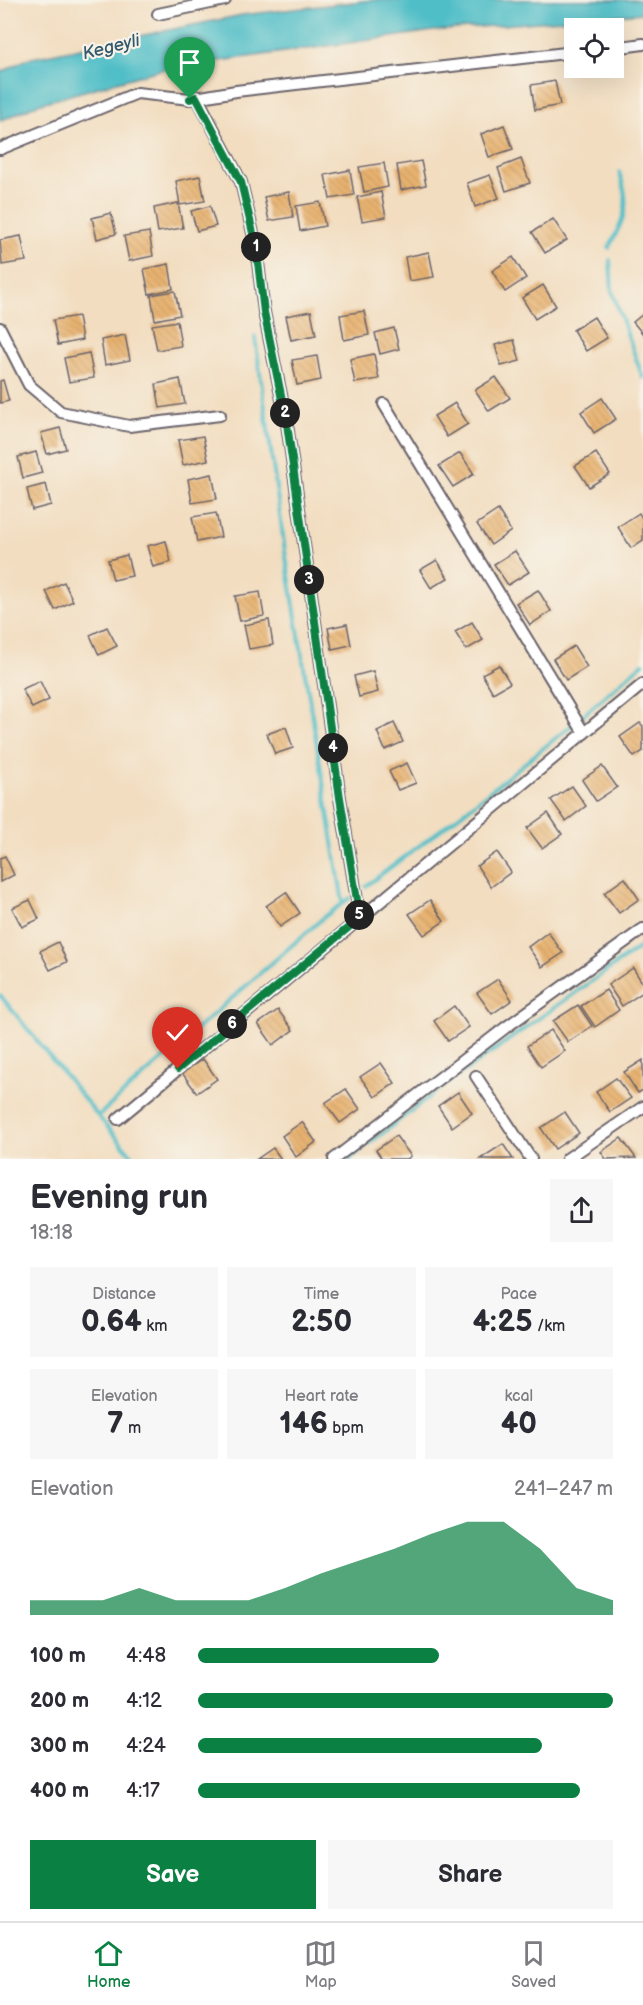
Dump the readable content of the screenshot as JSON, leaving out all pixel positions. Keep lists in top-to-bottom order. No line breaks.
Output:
{"water":["Kegeyli"],"page":{"pins":["1","2","3","4","5","6"],"heading":["Evening run","18:18"],"stats":[["Distance","0.64 km"],["Time","2:50"],["Pace","4:25 /km"],["Elevation","7 m"],["Heart rate","146 bpm"],["kcal","40"]],"chart":["Elevation","241–247 m"],"list":[{"name":"100 m","note":"4:48"},{"name":"200 m","note":"4:12"},{"name":"300 m","note":"4:24"},{"name":"400 m","note":"4:17"}],"buttons":["Save","Share"],"tabs":["Home","Map","Saved"]}}
